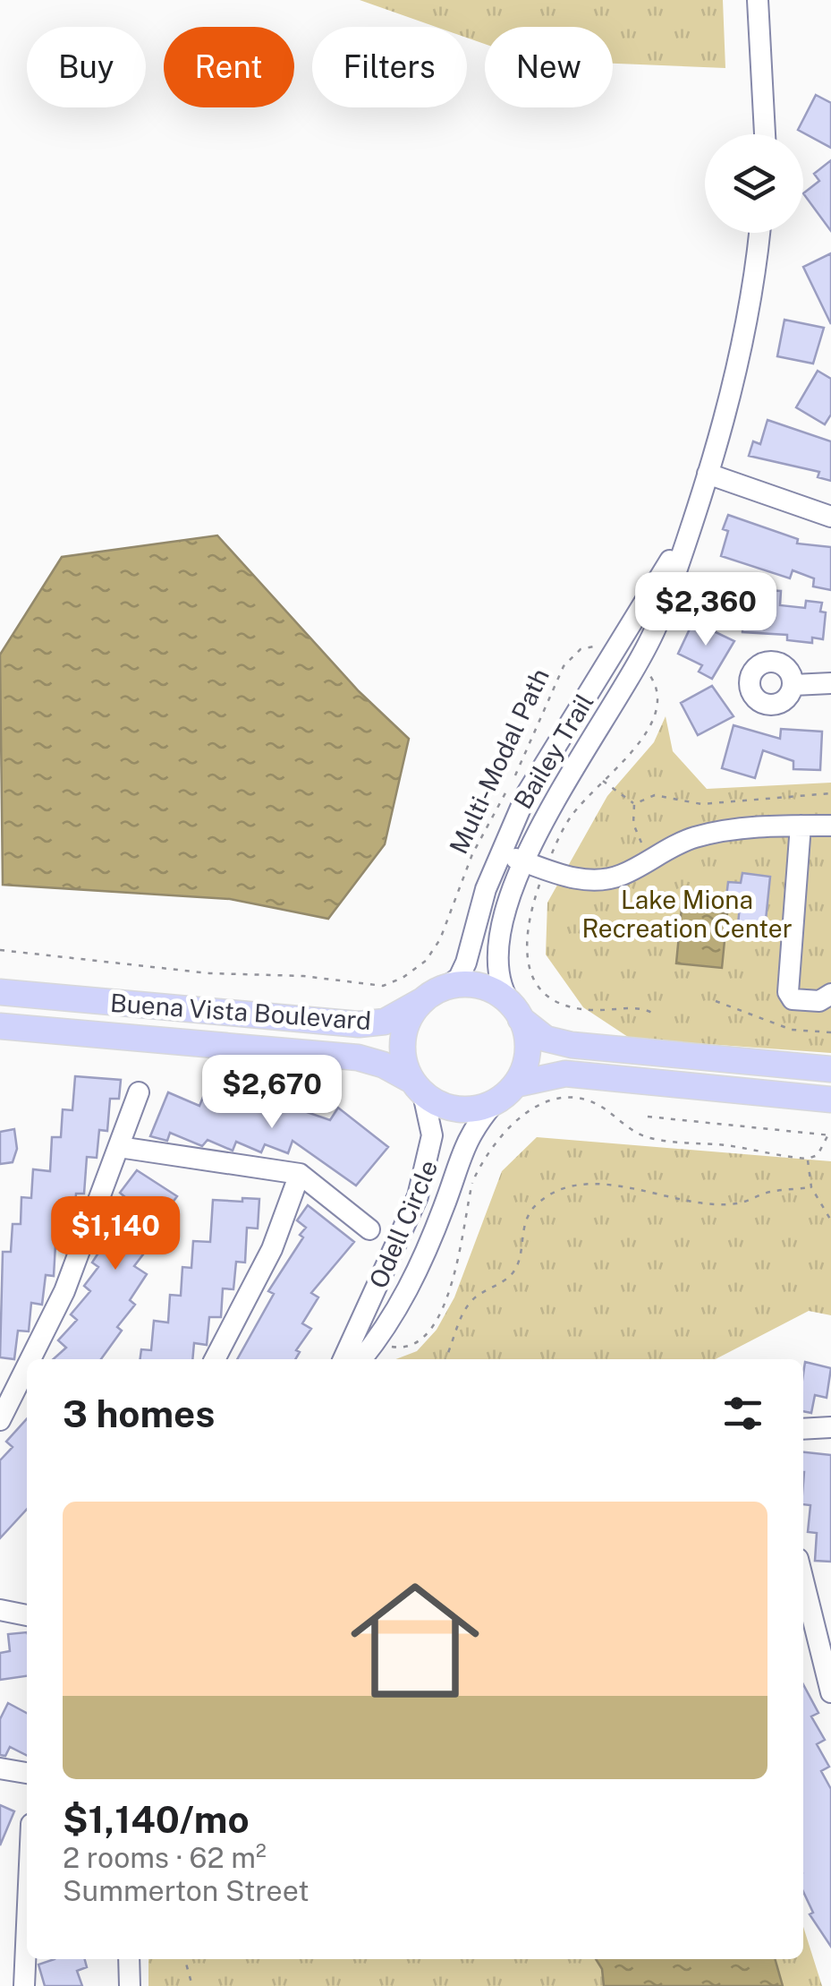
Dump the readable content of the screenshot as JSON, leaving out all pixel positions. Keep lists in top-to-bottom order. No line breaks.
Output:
{"streets":{"main road":["Buena Vista Boulevard"],"street":["Bailey Trail","Odell Circle"],"path":["Multi-Modal Path"]},"crossings":[["Bailey Trail","Multi-Modal Path"],["Bailey Trail","Buena Vista Boulevard"],["Bailey Trail","Odell Circle"],["Buena Vista Boulevard","Odell Circle"]],"parks":["Lake Miona Recreation Center"],"page":{"chip":["Buy","Rent","Filters","New"],"price":["$2,360","$2,670","$1,140"],"heading":"3 homes","list":[{"name":"$1,140/mo","note":"2 rooms · 62 m² · Summerton Street"}]}}
